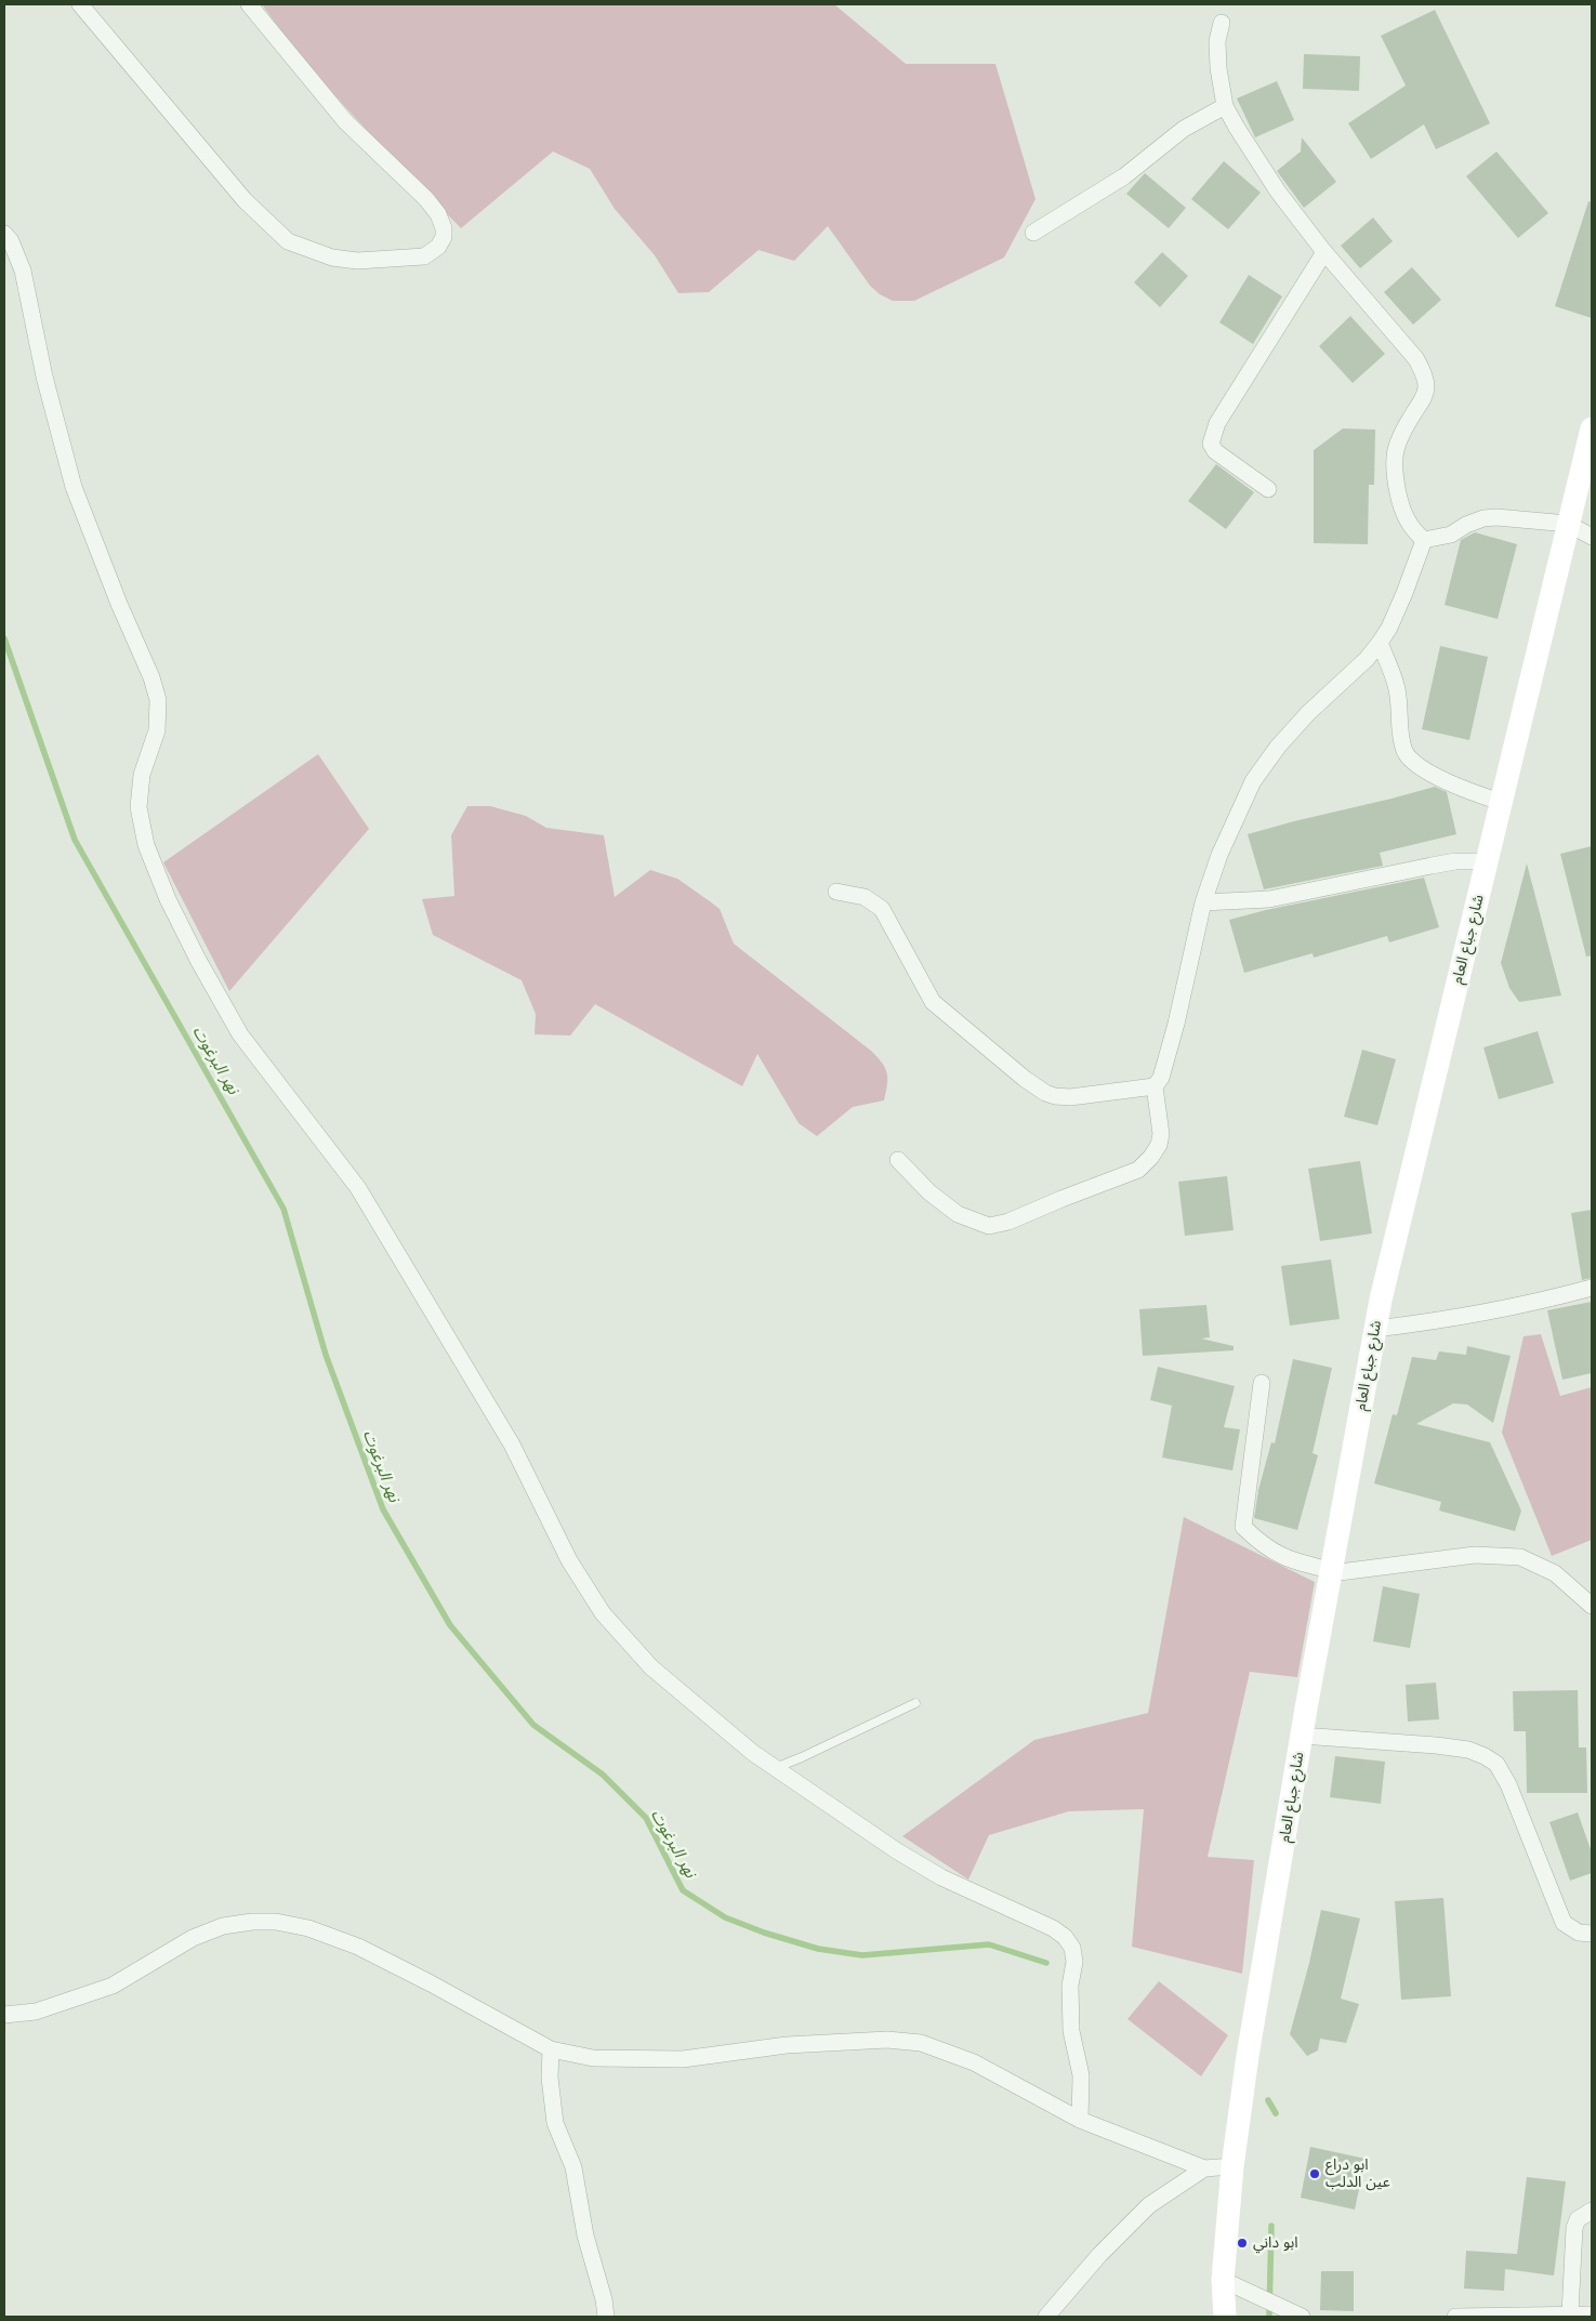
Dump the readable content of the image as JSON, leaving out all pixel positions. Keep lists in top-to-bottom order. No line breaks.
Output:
{"streets":{"main road":["شارع جباع العام"]},"water":["نهر البرغوت"],"places":["ابو دراع عين الدلب","ابو داني"]}
